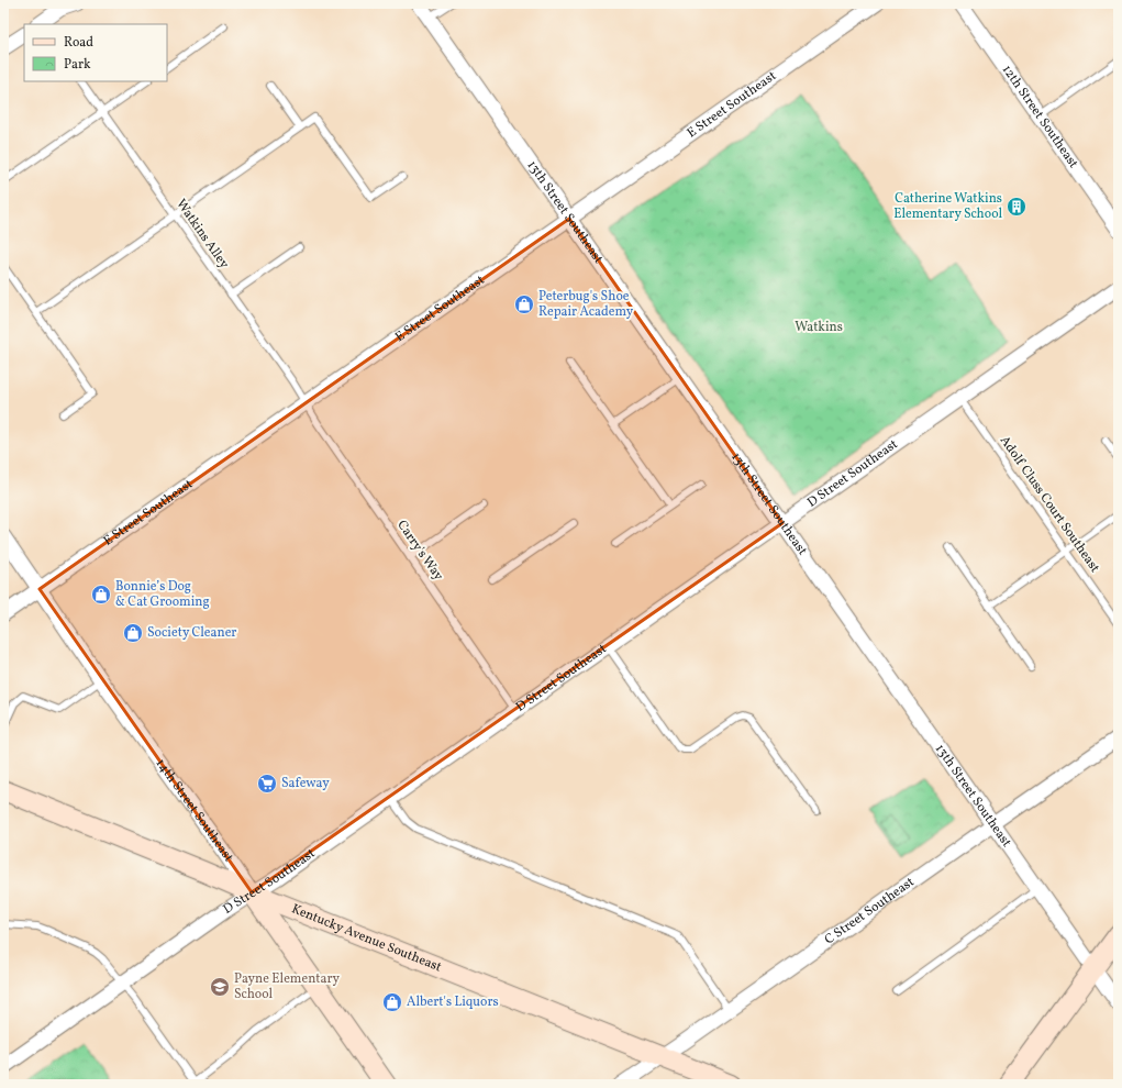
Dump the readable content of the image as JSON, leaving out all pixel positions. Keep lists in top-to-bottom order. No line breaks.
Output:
{"streets":{"street":["E Street Southeast","12th Street Southeast","13th Street Southeast","D Street Southeast","14th Street Southeast","C Street Southeast","Kentucky Avenue Southeast"],"lane":["Watkins Alley","Adolf Cluss Court Southeast","Carry's Way"]},"crossings":[["E Street Southeast","13th Street Southeast"],["E Street Southeast","Watkins Alley"],["E Street Southeast","Carry's Way"],["E Street Southeast","14th Street Southeast"],["13th Street Southeast","D Street Southeast"],["13th Street Southeast","C Street Southeast"],["Watkins Alley","Carry's Way"],["D Street Southeast","Adolf Cluss Court Southeast"],["D Street Southeast","Carry's Way"],["D Street Southeast","14th Street Southeast"],["D Street Southeast","Kentucky Avenue Southeast"],["14th Street Southeast","Kentucky Avenue Southeast"],["C Street Southeast","Kentucky Avenue Southeast"]],"parks":["Watkins"],"places":{"building":["Catherine Watkins Elementary School"],"shop":["Peterbug's Shoe Repair Academy","Bonnie’s Dog & Cat Grooming","Society Cleaner","Albert's Liquors"],"supermarket":["Safeway"],"school or university":["Payne Elementary School"]},"legend":["Road","Park"]}
